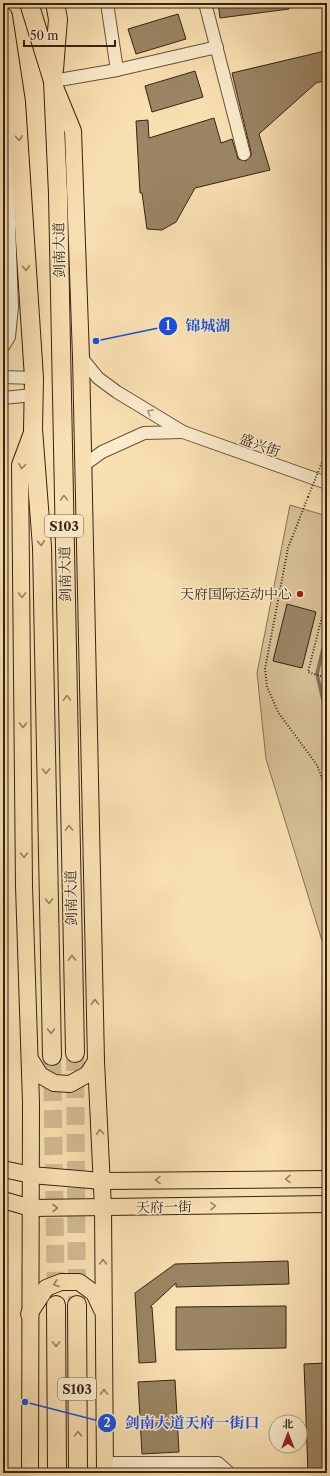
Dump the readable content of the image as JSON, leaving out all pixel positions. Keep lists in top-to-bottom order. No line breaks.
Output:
{"streets":{"highway":["剑南大道","S103"],"main road":["天府一街"],"street":["盛兴街"]},"places":["锦城湖","天府国际运动中心","剑南大道天府一街口"],"scale_bar":"50 m","north":"top"}
